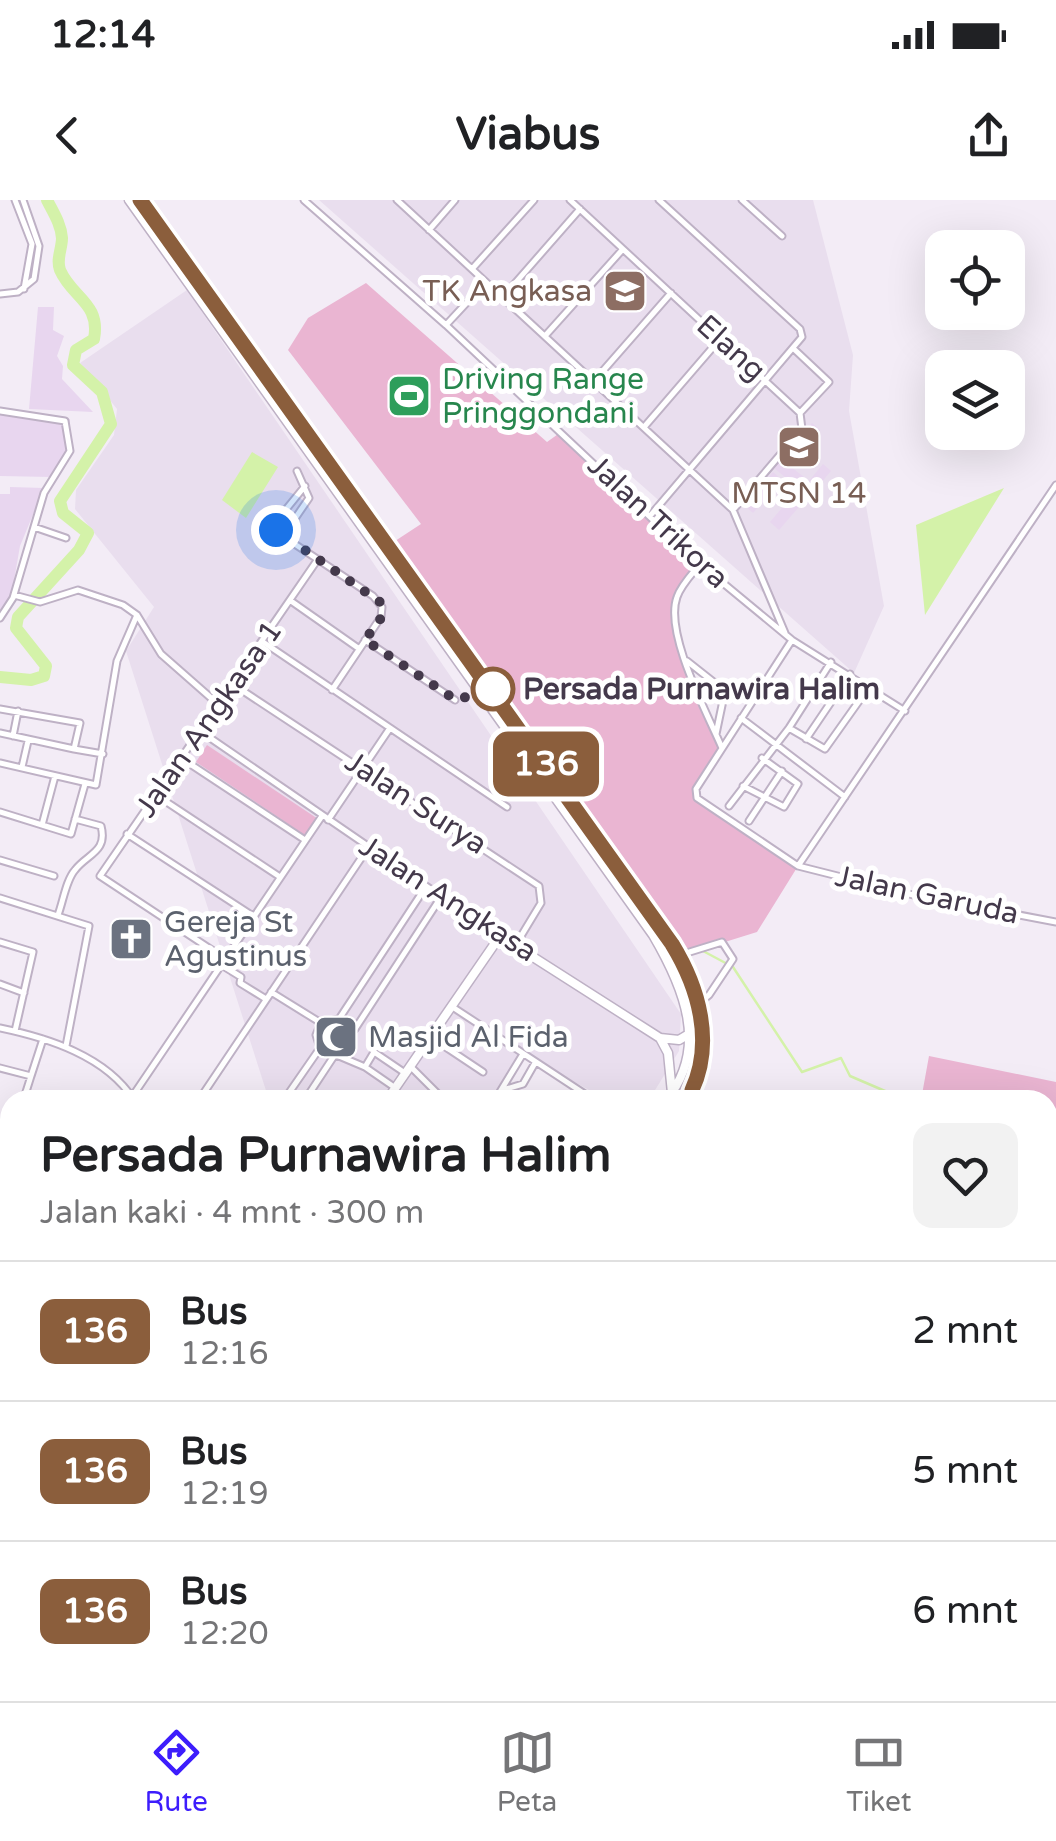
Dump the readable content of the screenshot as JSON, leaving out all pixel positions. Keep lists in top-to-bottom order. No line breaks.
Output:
{"streets":{"street":["Elang","Jalan Trikora","Jalan Angkasa 1","Jalan Surya","Jalan Garuda","Jalan Angkasa"]},"crossings":[["Jalan Angkasa 1","Jalan Surya"],["Jalan Angkasa 1","Jalan Angkasa"],["Jalan Surya","Jalan Angkasa"]],"places":{"school or university":["TK Angkasa","MTSN 14"],"sports":["Driving Range Pringgondani"],"other":["Persada Purnawira Halim"],"church":["Gereja St Agustinus"],"mosque":["Masjid Al Fida"]},"lines":["bus line 136"],"page":{"status":"12:14","header":"Viabus","on_map":"136","heading":["Persada Purnawira Halim","Jalan kaki · 4 mnt · 300 m"],"list":[{"mark":"136","name":"Bus","note":"12:16","value":"2 mnt"},{"mark":"136","name":"Bus","note":"12:19","value":"5 mnt"},{"mark":"136","name":"Bus","note":"12:20","value":"6 mnt"}],"tabs":["Rute","Peta","Tiket"]}}
